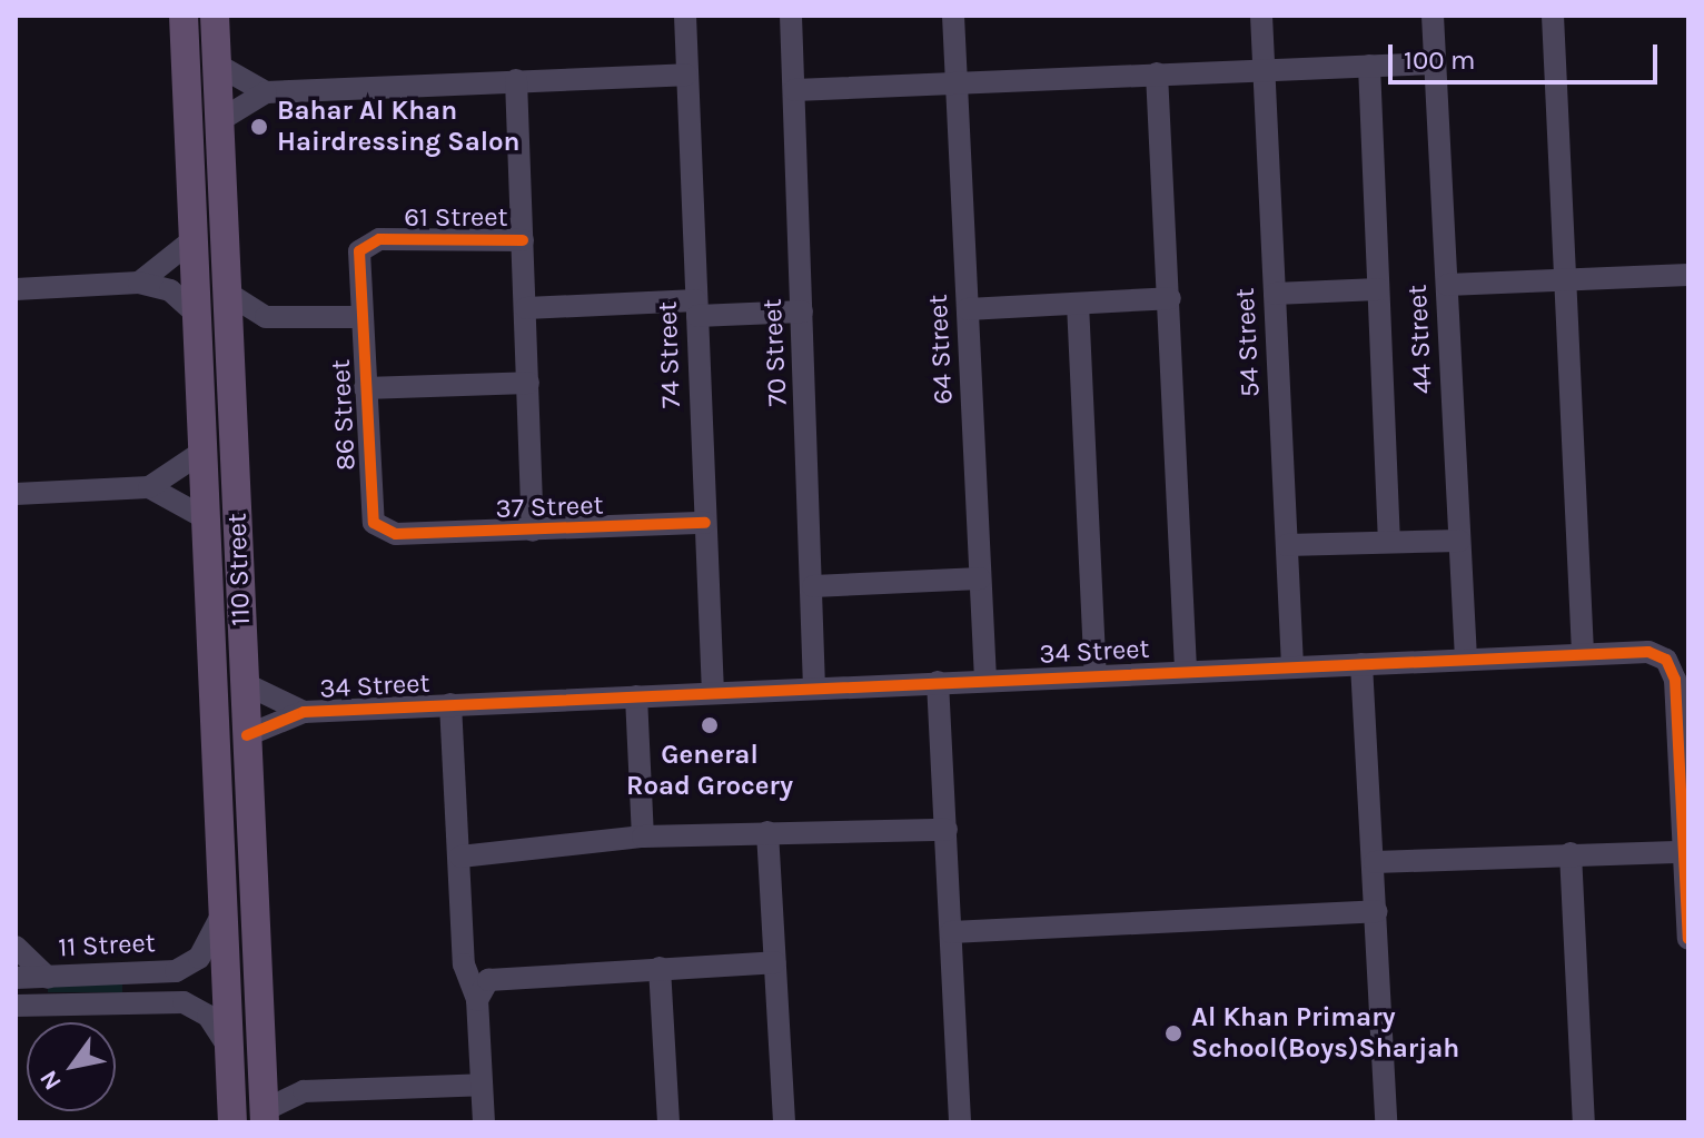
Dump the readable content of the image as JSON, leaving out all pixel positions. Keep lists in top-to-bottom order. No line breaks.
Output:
{"streets":{"main road":["110 Street"],"street":["61 Street","44 Street","54 Street","64 Street","70 Street","74 Street","86 Street","37 Street","34 Street","11 Street"]},"crossings":[["61 Street","86 Street"],["44 Street","34 Street"],["54 Street","34 Street"],["64 Street","34 Street"],["70 Street","34 Street"],["74 Street","37 Street"],["74 Street","34 Street"],["86 Street","37 Street"],["110 Street","34 Street"],["110 Street","11 Street"]],"places":["Bahar Al Khan Hairdressing Salon","General Road Grocery","Al Khan Primary School(Boys)Sharjah"],"scale_bar":"100 m","north":"bottom left"}
